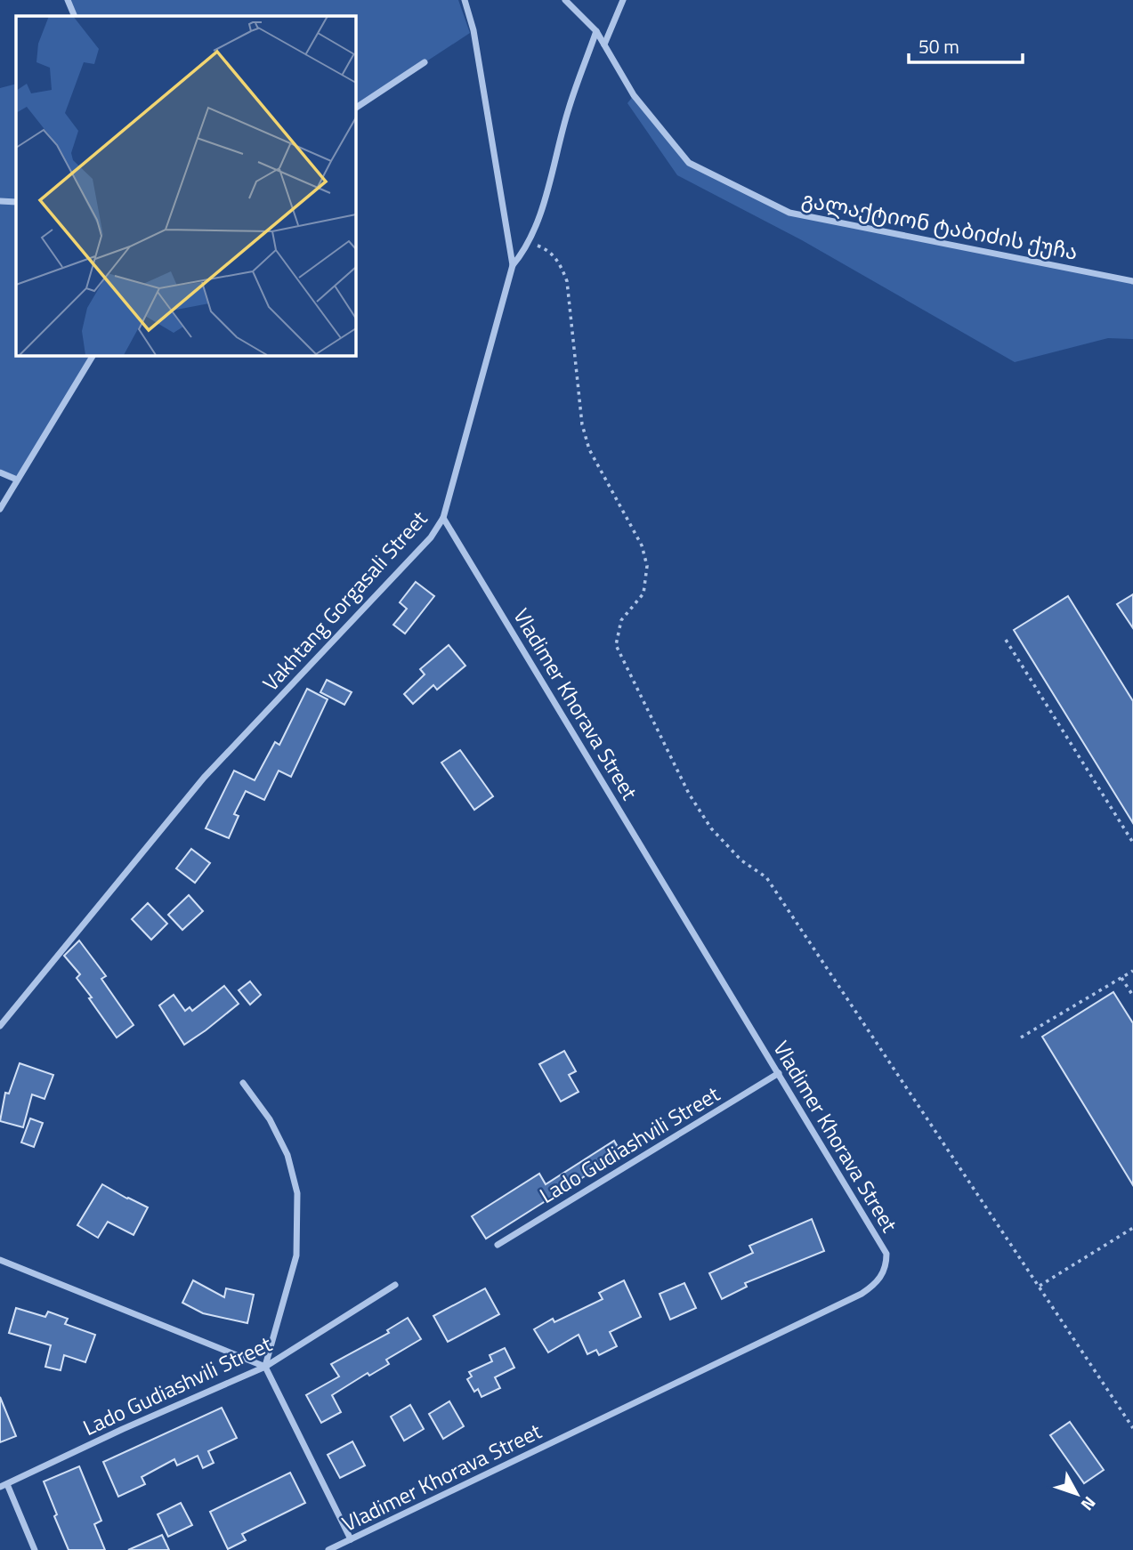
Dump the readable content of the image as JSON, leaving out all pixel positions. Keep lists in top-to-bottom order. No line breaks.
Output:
{"streets":{"street":["გალაქტიონ ტაბიძის ქუჩა","Vakhtang Gorgasali Street","Vladimer Khorava Street","Lado Gudiashvili Street"]},"crossings":[["Vakhtang Gorgasali Street","Vladimer Khorava Street"],["Vladimer Khorava Street","Lado Gudiashvili Street"]],"scale_bar":"50 m","north":"bottom right"}
